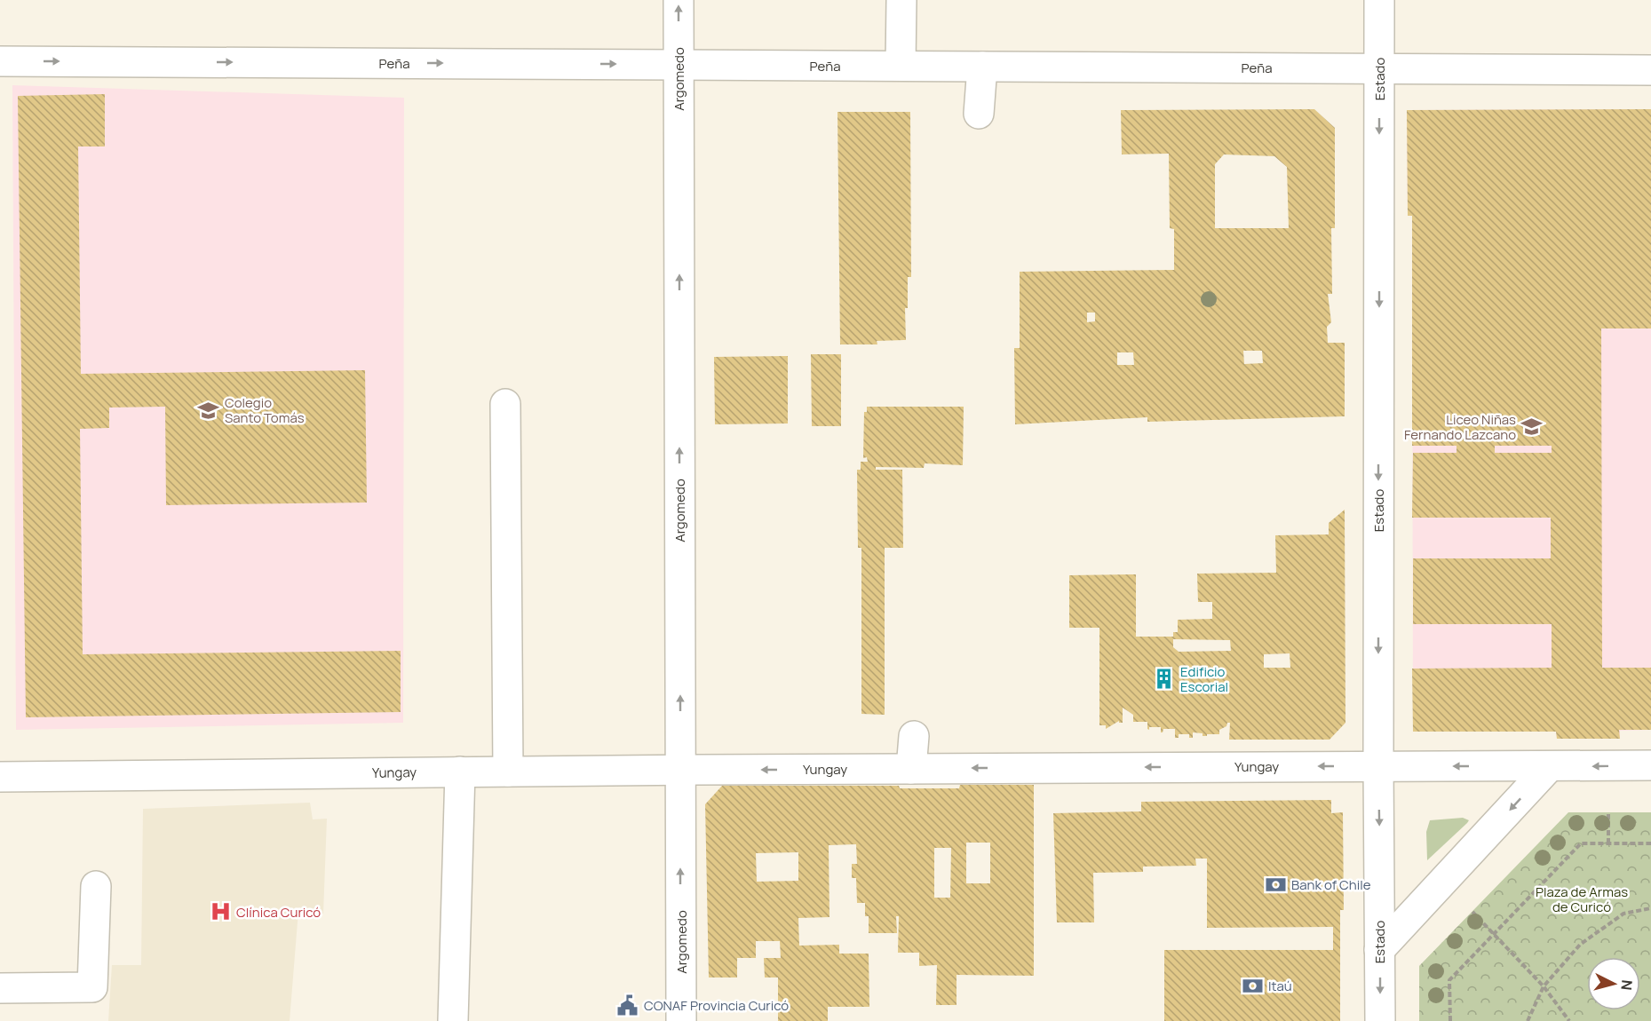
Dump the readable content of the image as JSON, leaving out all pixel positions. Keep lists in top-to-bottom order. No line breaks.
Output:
{"streets":{"street":["Peña","Argomedo","Estado","Yungay"]},"crossings":[["Peña","Argomedo"],["Peña","Estado"],["Argomedo","Yungay"],["Estado","Yungay"]],"one_way":["Peña","Estado","Yungay"],"parks":["Plaza de Armas de Curicó"],"places":{"school or university":["Colegio Santo Tomás","Liceo Niñas Fernando Lazcano"],"building":["Edificio Escorial"],"bank":["Bank of Chile","Itaú"],"hospital":["Clínica Curicó"],"public building":["CONAF Provincia Curicó"]},"north":"right"}
